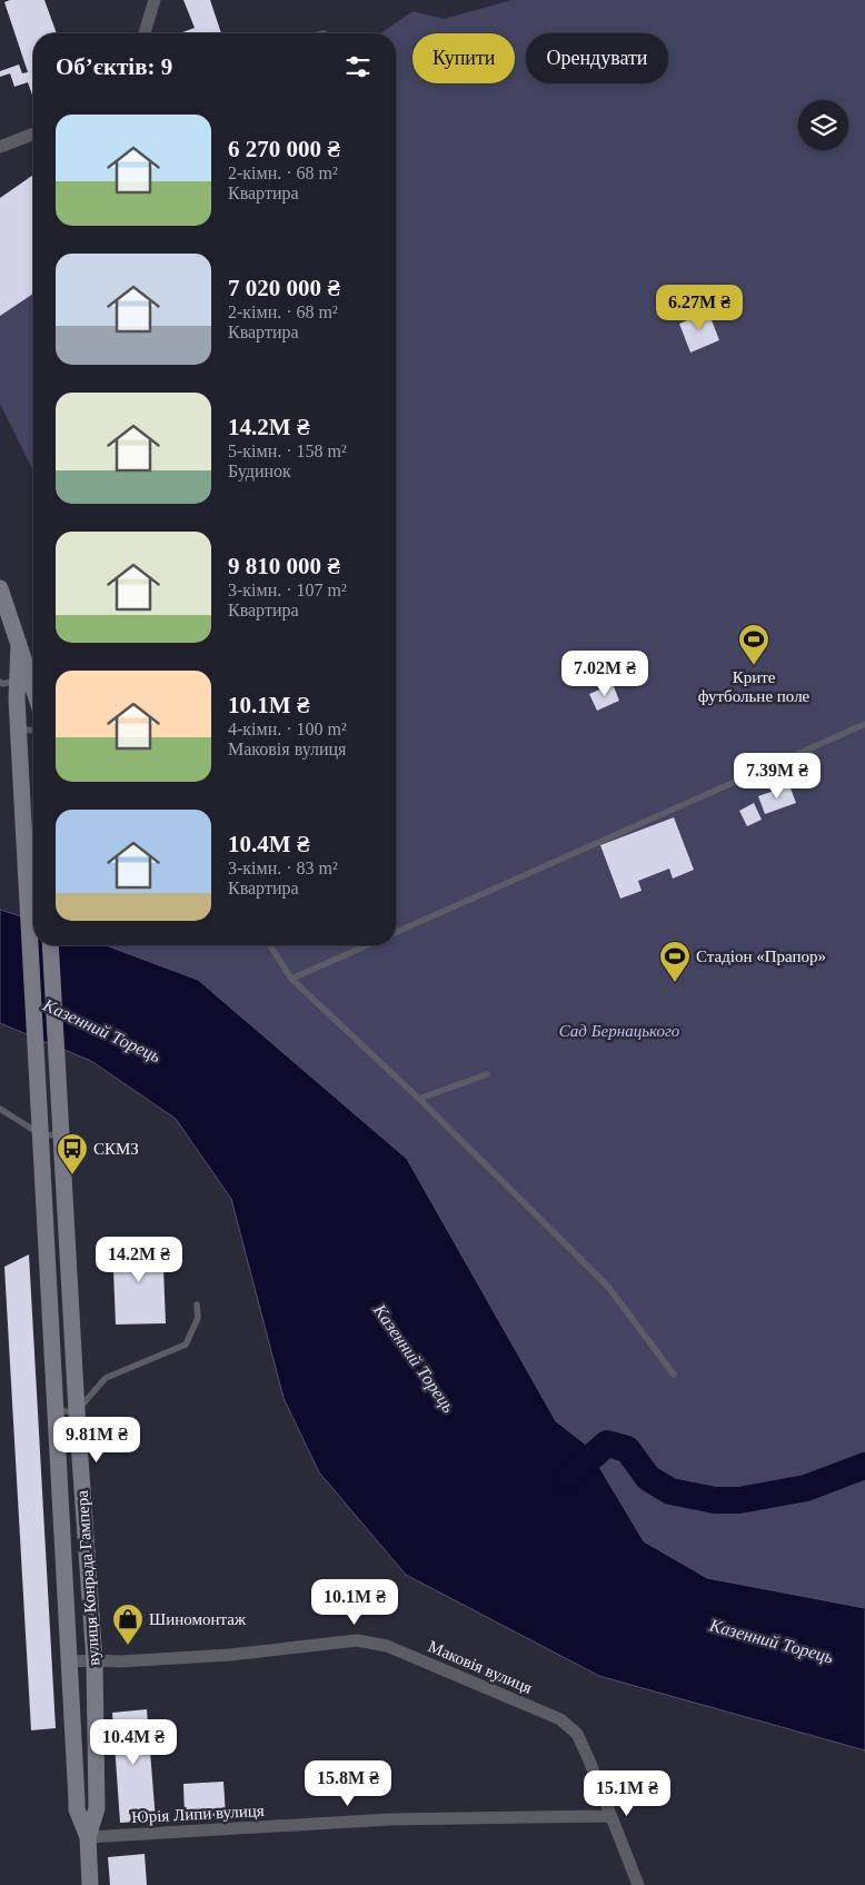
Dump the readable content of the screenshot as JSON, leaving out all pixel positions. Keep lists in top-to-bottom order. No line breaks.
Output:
{"streets":{"main road":["вулиця Конрада Гампера"],"street":["Маковія вулиця","Юрія Липи вулиця"]},"crossings":[["вулиця Конрада Гампера","Маковія вулиця"],["вулиця Конрада Гампера","Юрія Липи вулиця"],["Маковія вулиця","Юрія Липи вулиця"]],"water":["Казенний Торець"],"parks":["Сад Бернацького"],"places":{"sports":["Крите футбольне поле","Стадіон «Прапор»"],"bus stop":["СКМЗ"],"shop":["Шиномонтаж"]},"page":{"chip":["Купити","Орендувати"],"heading":"Об’єктів: 9","list":[{"name":"6 270 000 ₴","note":"2-кімн. · 68 m² · Квартира"},{"name":"7 020 000 ₴","note":"2-кімн. · 68 m² · Квартира"},{"name":"14.2M ₴","note":"5-кімн. · 158 m² · Будинок"},{"name":"9 810 000 ₴","note":"3-кімн. · 107 m² · Квартира"},{"name":"10.1M ₴","note":"4-кімн. · 100 m² · Маковія вулиця"},{"name":"10.4M ₴","note":"3-кімн. · 83 m² · Квартира"}],"price":["6.27M ₴","7.02M ₴","7.39M ₴","14.2M ₴","9.81M ₴","10.1M ₴","10.4M ₴","15.8M ₴","15.1M ₴"]}}
